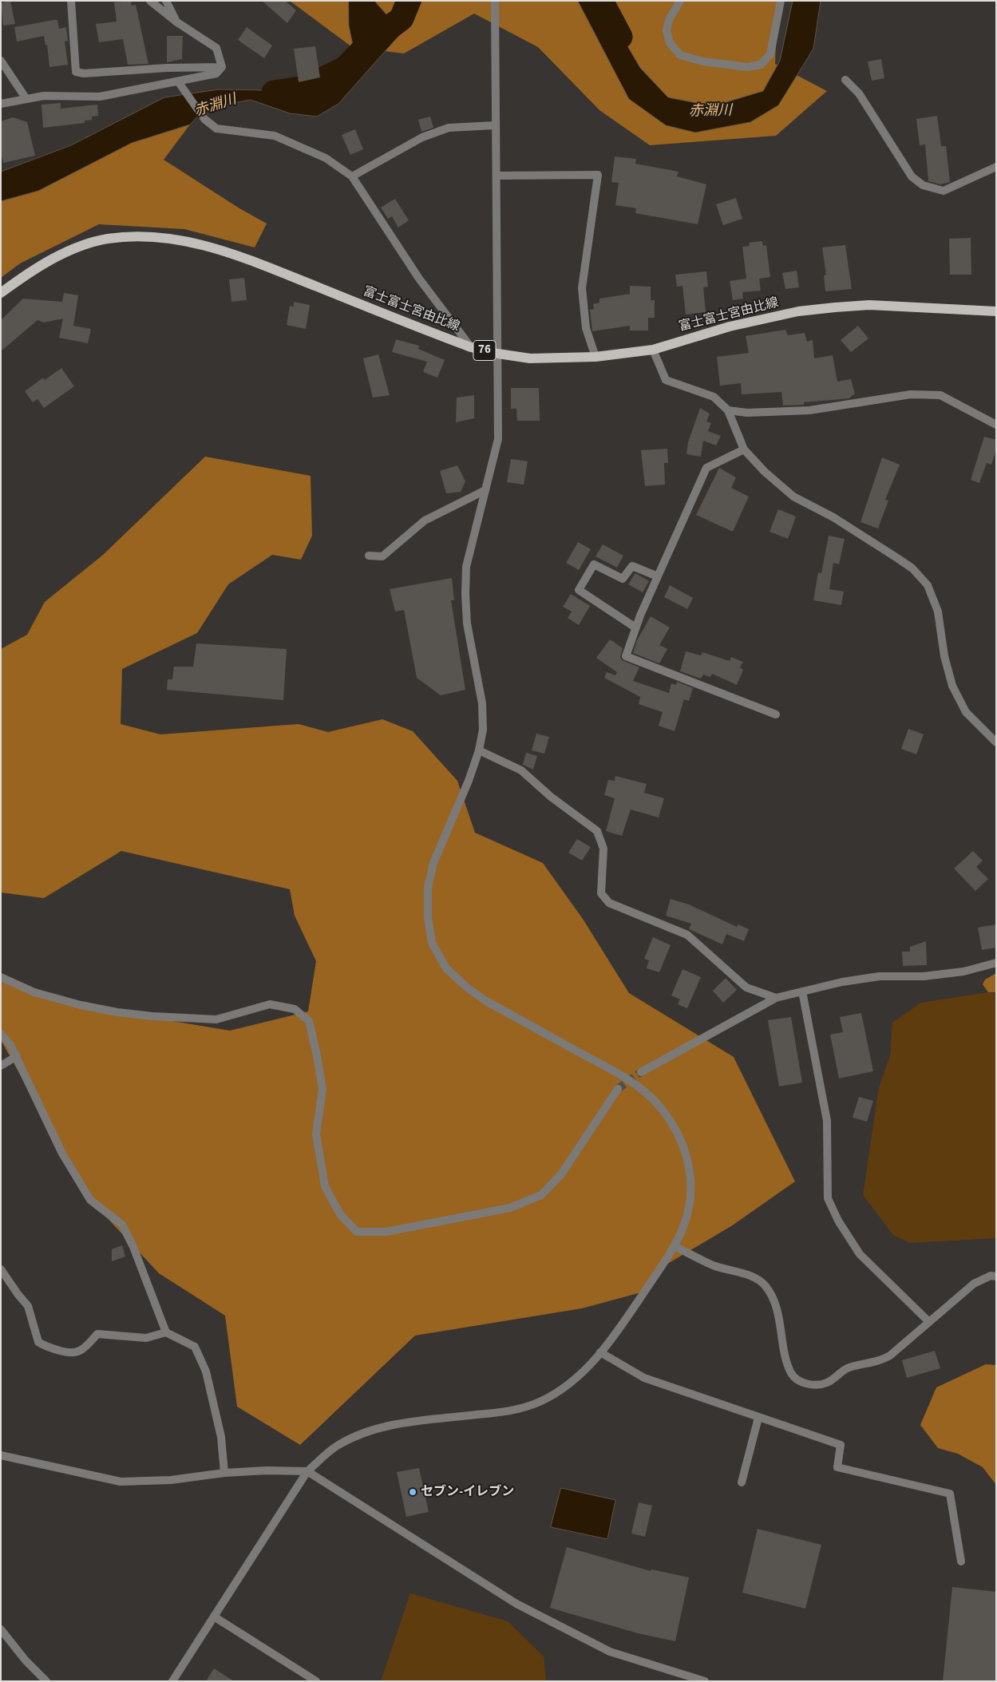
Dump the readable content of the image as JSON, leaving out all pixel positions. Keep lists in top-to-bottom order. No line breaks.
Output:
{"streets":{"main road":["富士富士宮由比線","76"]},"water":["赤淵川"],"places":["セブン-イレブン"]}
